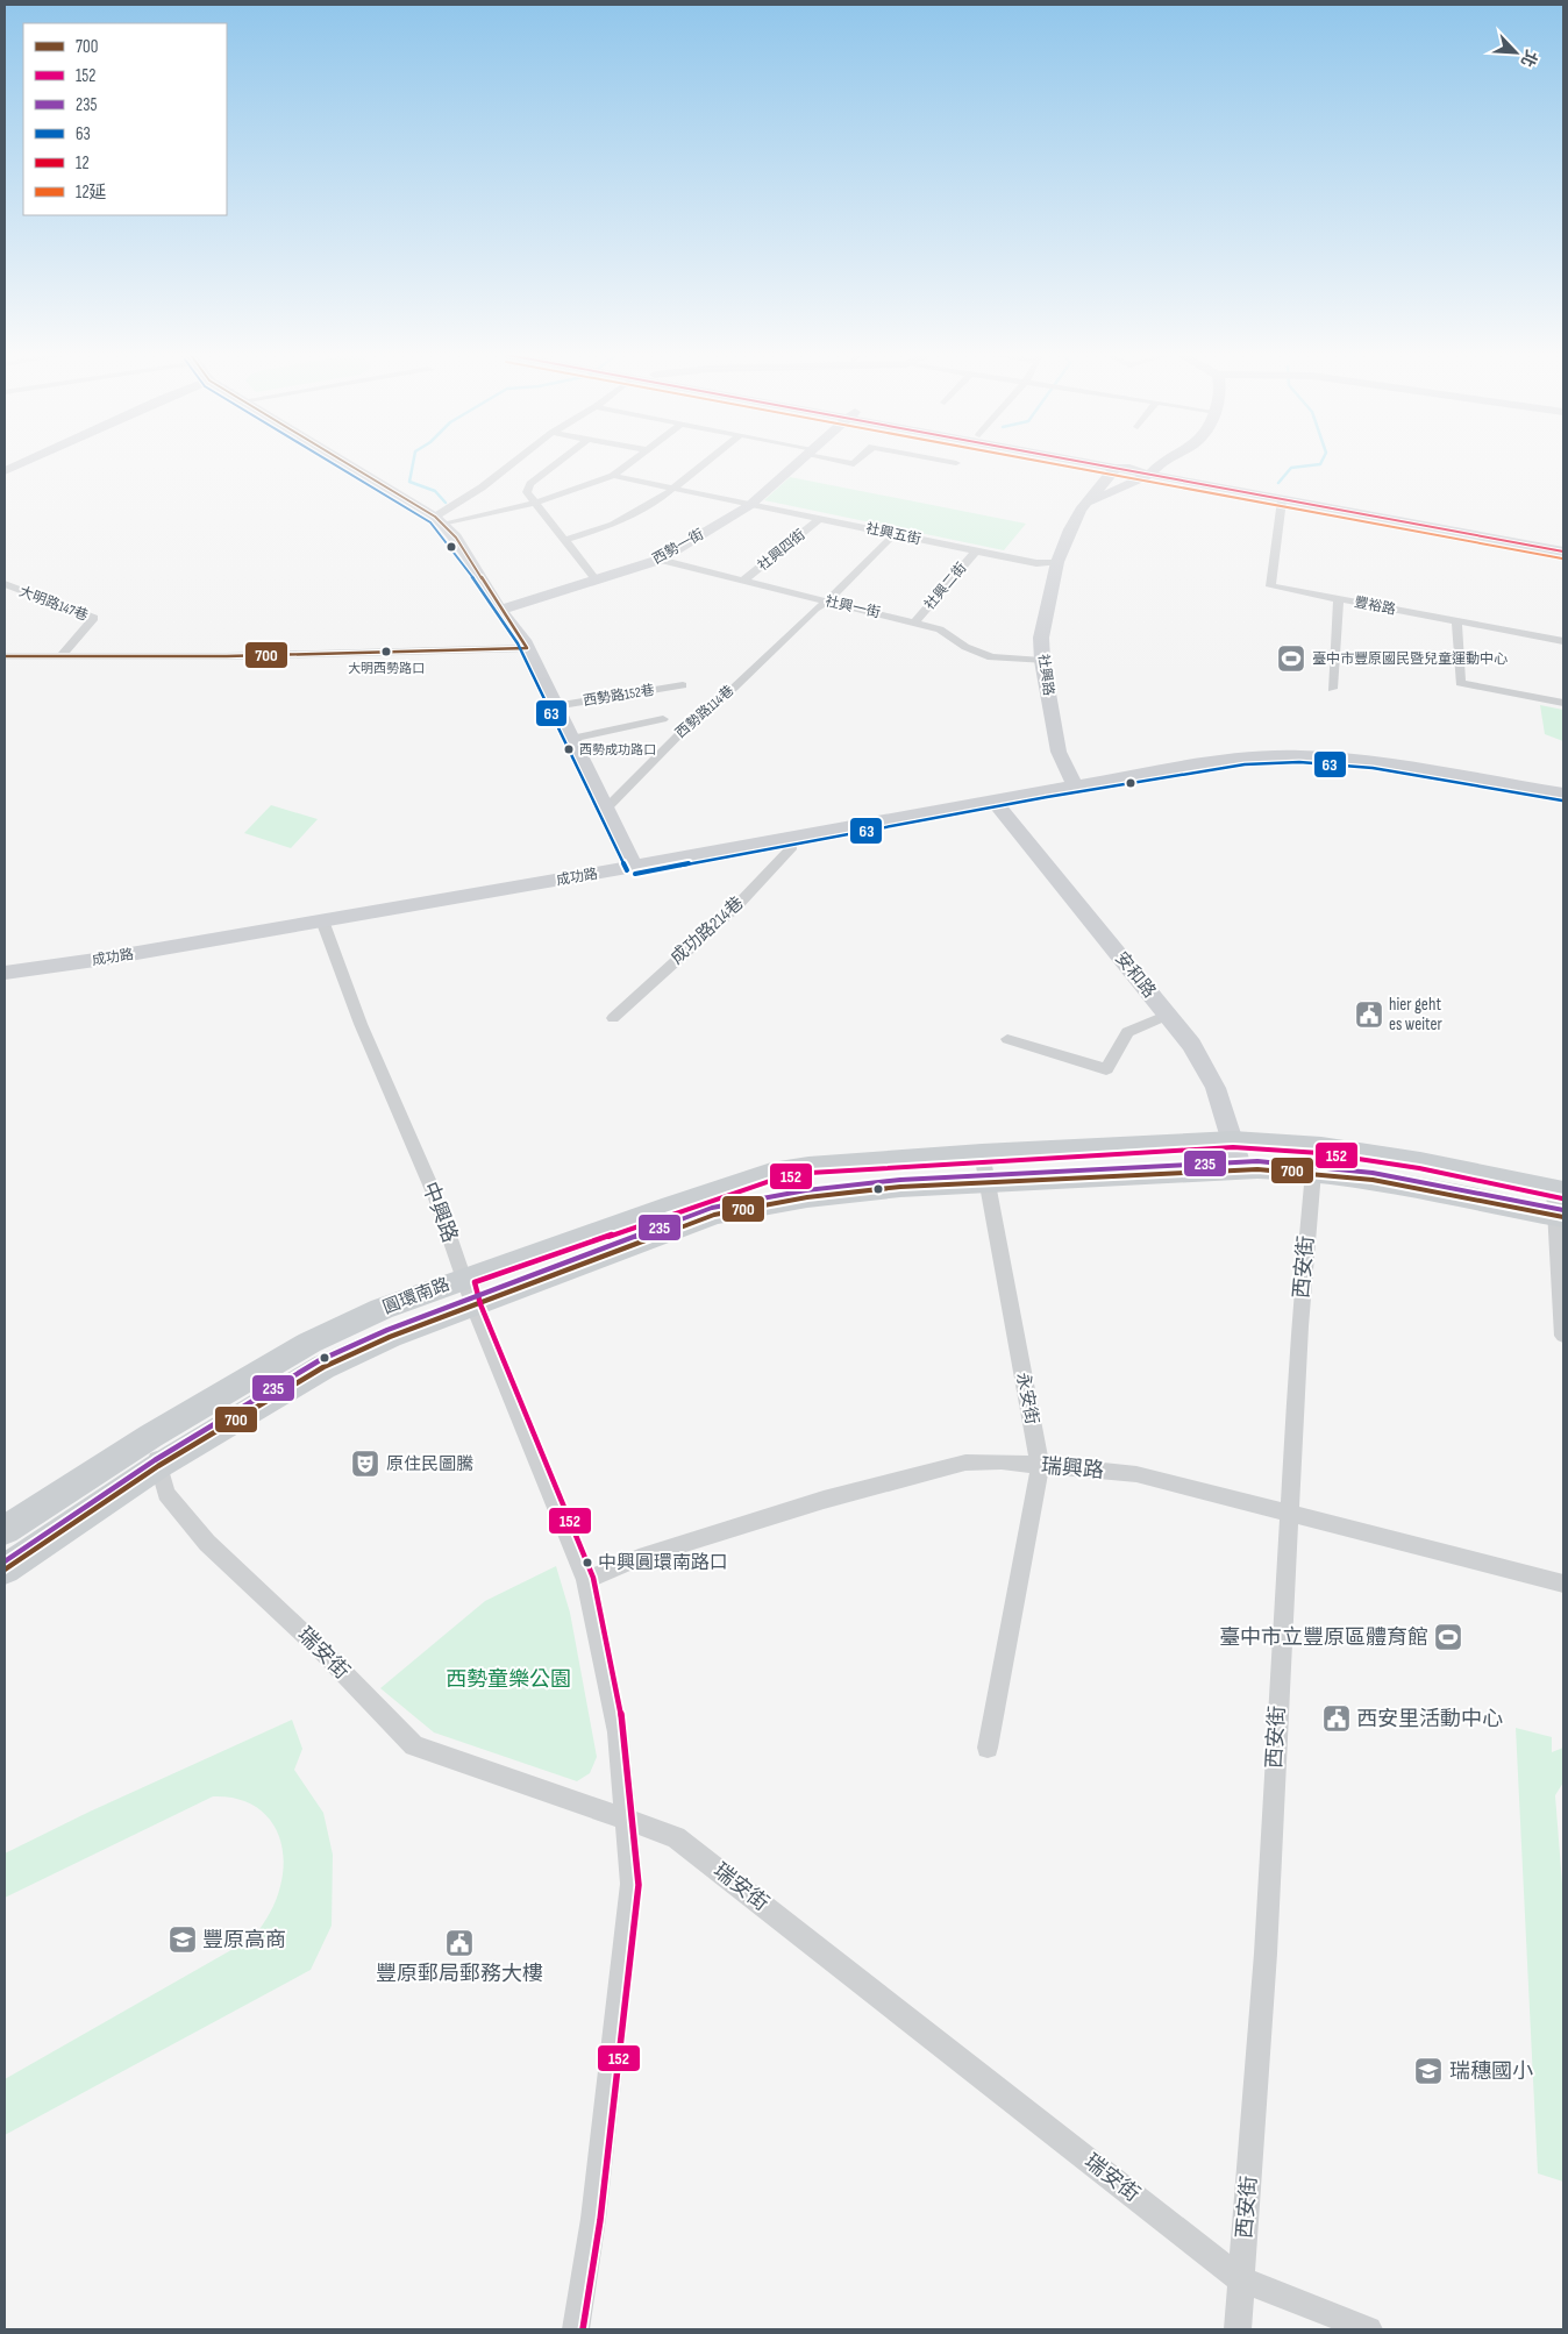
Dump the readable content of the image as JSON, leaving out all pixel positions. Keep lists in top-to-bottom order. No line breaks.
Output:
{"streets":{"main road":["圓環南路"],"street":["社興五街","西勢一街","社興四街","社興二街","大明路147巷","豐裕路","社興一街","社興路","西勢路152巷","西勢路114巷","成功路","成功路214巷","安和路","中興路","西安街","永安街","瑞興路","瑞安街"]},"crossings":[["社興五街","西勢一街"],["社興五街","社興四街"],["社興五街","社興二街"],["社興五街","社興路"],["社興五街","西勢路114巷"],["西勢一街","社興一街"],["社興四街","社興一街"],["社興二街","社興一街"],["社興一街","社興路"],["社興一街","西勢路114巷"],["社興路","成功路"],["成功路","成功路214巷"],["成功路","安和路"],["成功路","中興路"],["安和路","圓環南路"],["中興路","圓環南路"],["中興路","瑞興路"],["中興路","瑞安街"],["西安街","圓環南路"],["西安街","瑞興路"],["西安街","瑞安街"],["圓環南路","永安街"],["圓環南路","瑞安街"],["永安街","瑞興路"]],"parks":["西勢童樂公園"],"places":{"other":["大明西勢路口","西勢成功路口","中興圓環南路口"],"sports":["臺中市豐原國民暨兒童運動中心","臺中市立豐原區體育館"],"public building":["hier geht es weiter","西安里活動中心","豐原郵局郵務大樓"],"theatre":["原住民圖騰"],"school or university":["豐原高商","瑞穗國小"]},"lines":["transit line 700","transit line 63","transit line 12","transit line 12延","transit line 152","transit line 235"],"legend":["700","152","235","63","12","12延"],"north":"bottom right"}
